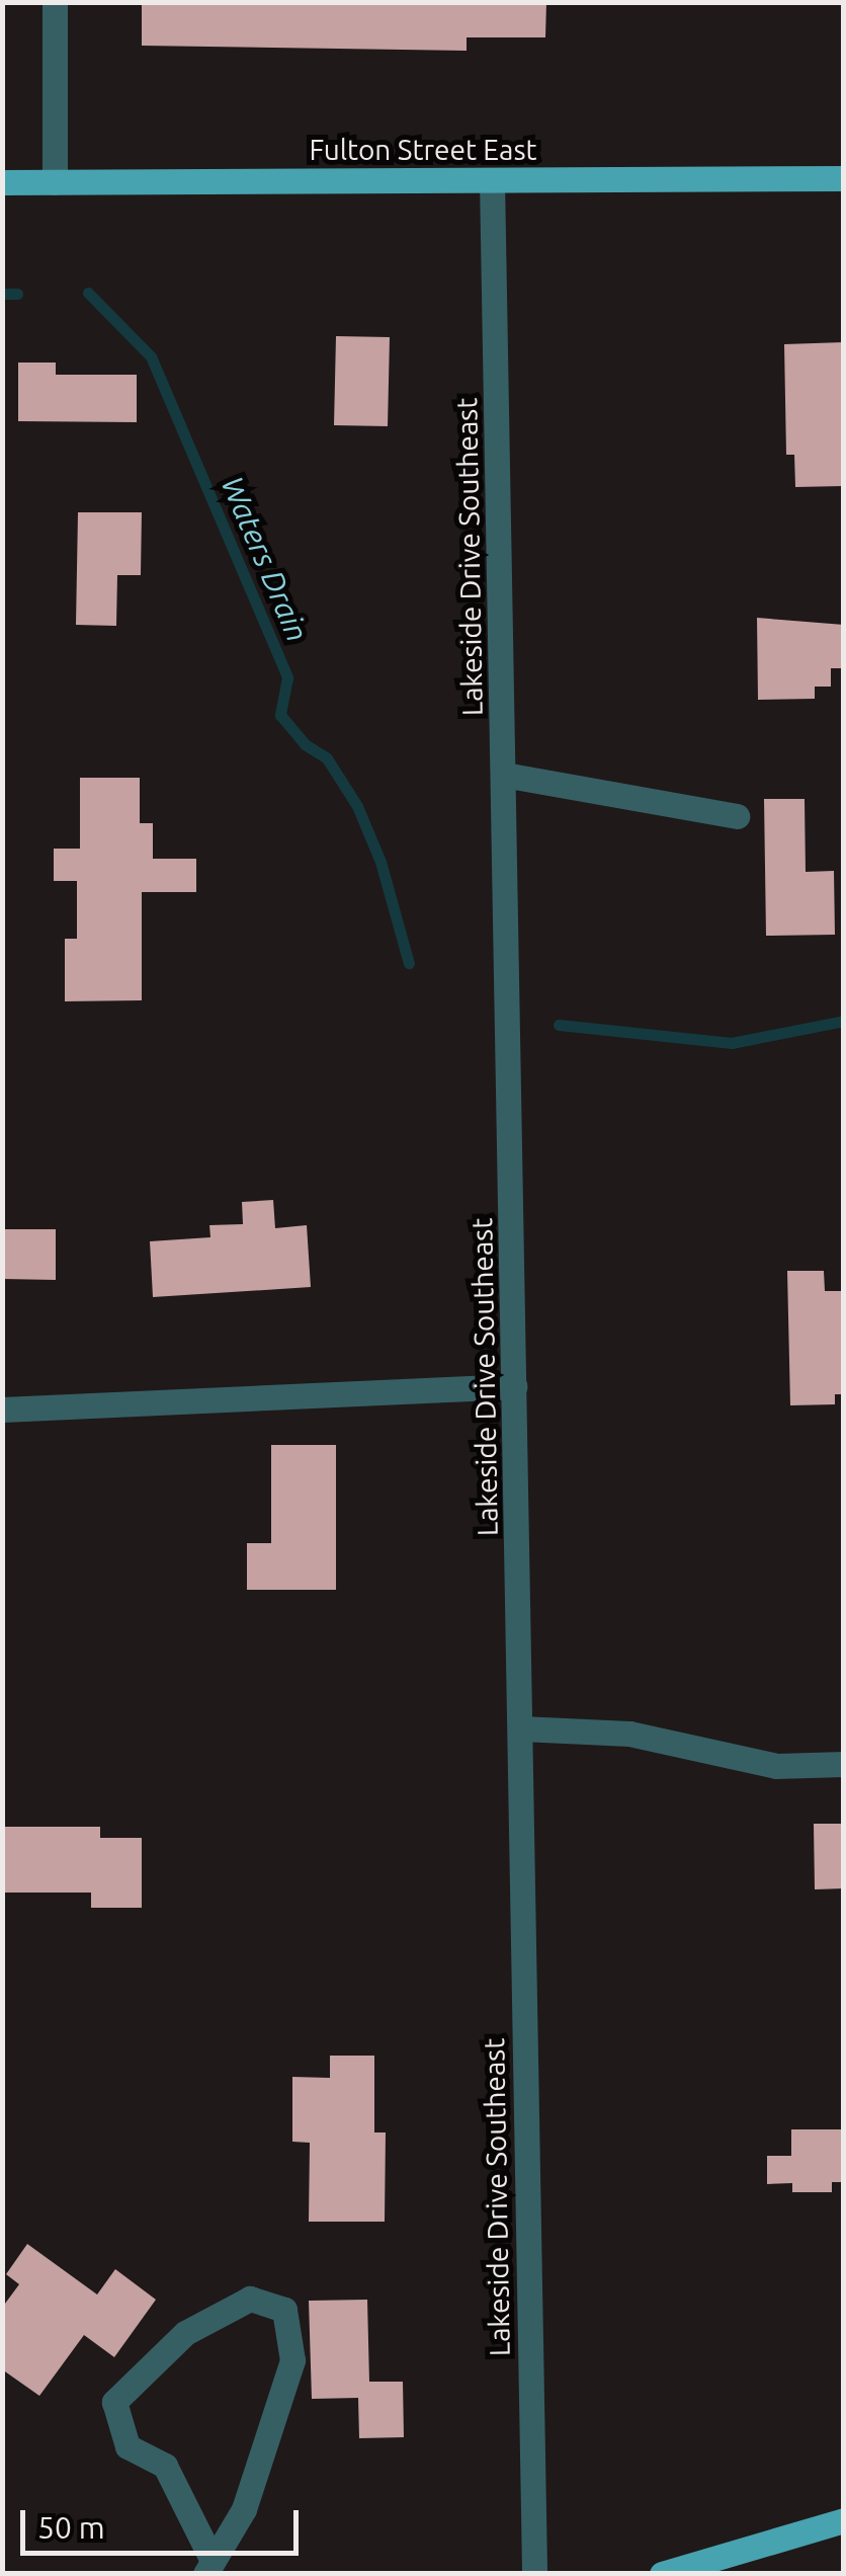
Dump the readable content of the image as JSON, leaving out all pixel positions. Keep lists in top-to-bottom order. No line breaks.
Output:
{"streets":{"main road":["Fulton Street East"],"street":["Lakeside Drive Southeast"]},"crossings":[["Fulton Street East","Lakeside Drive Southeast"]],"water":["Waters Drain"],"scale_bar":"50 m"}
